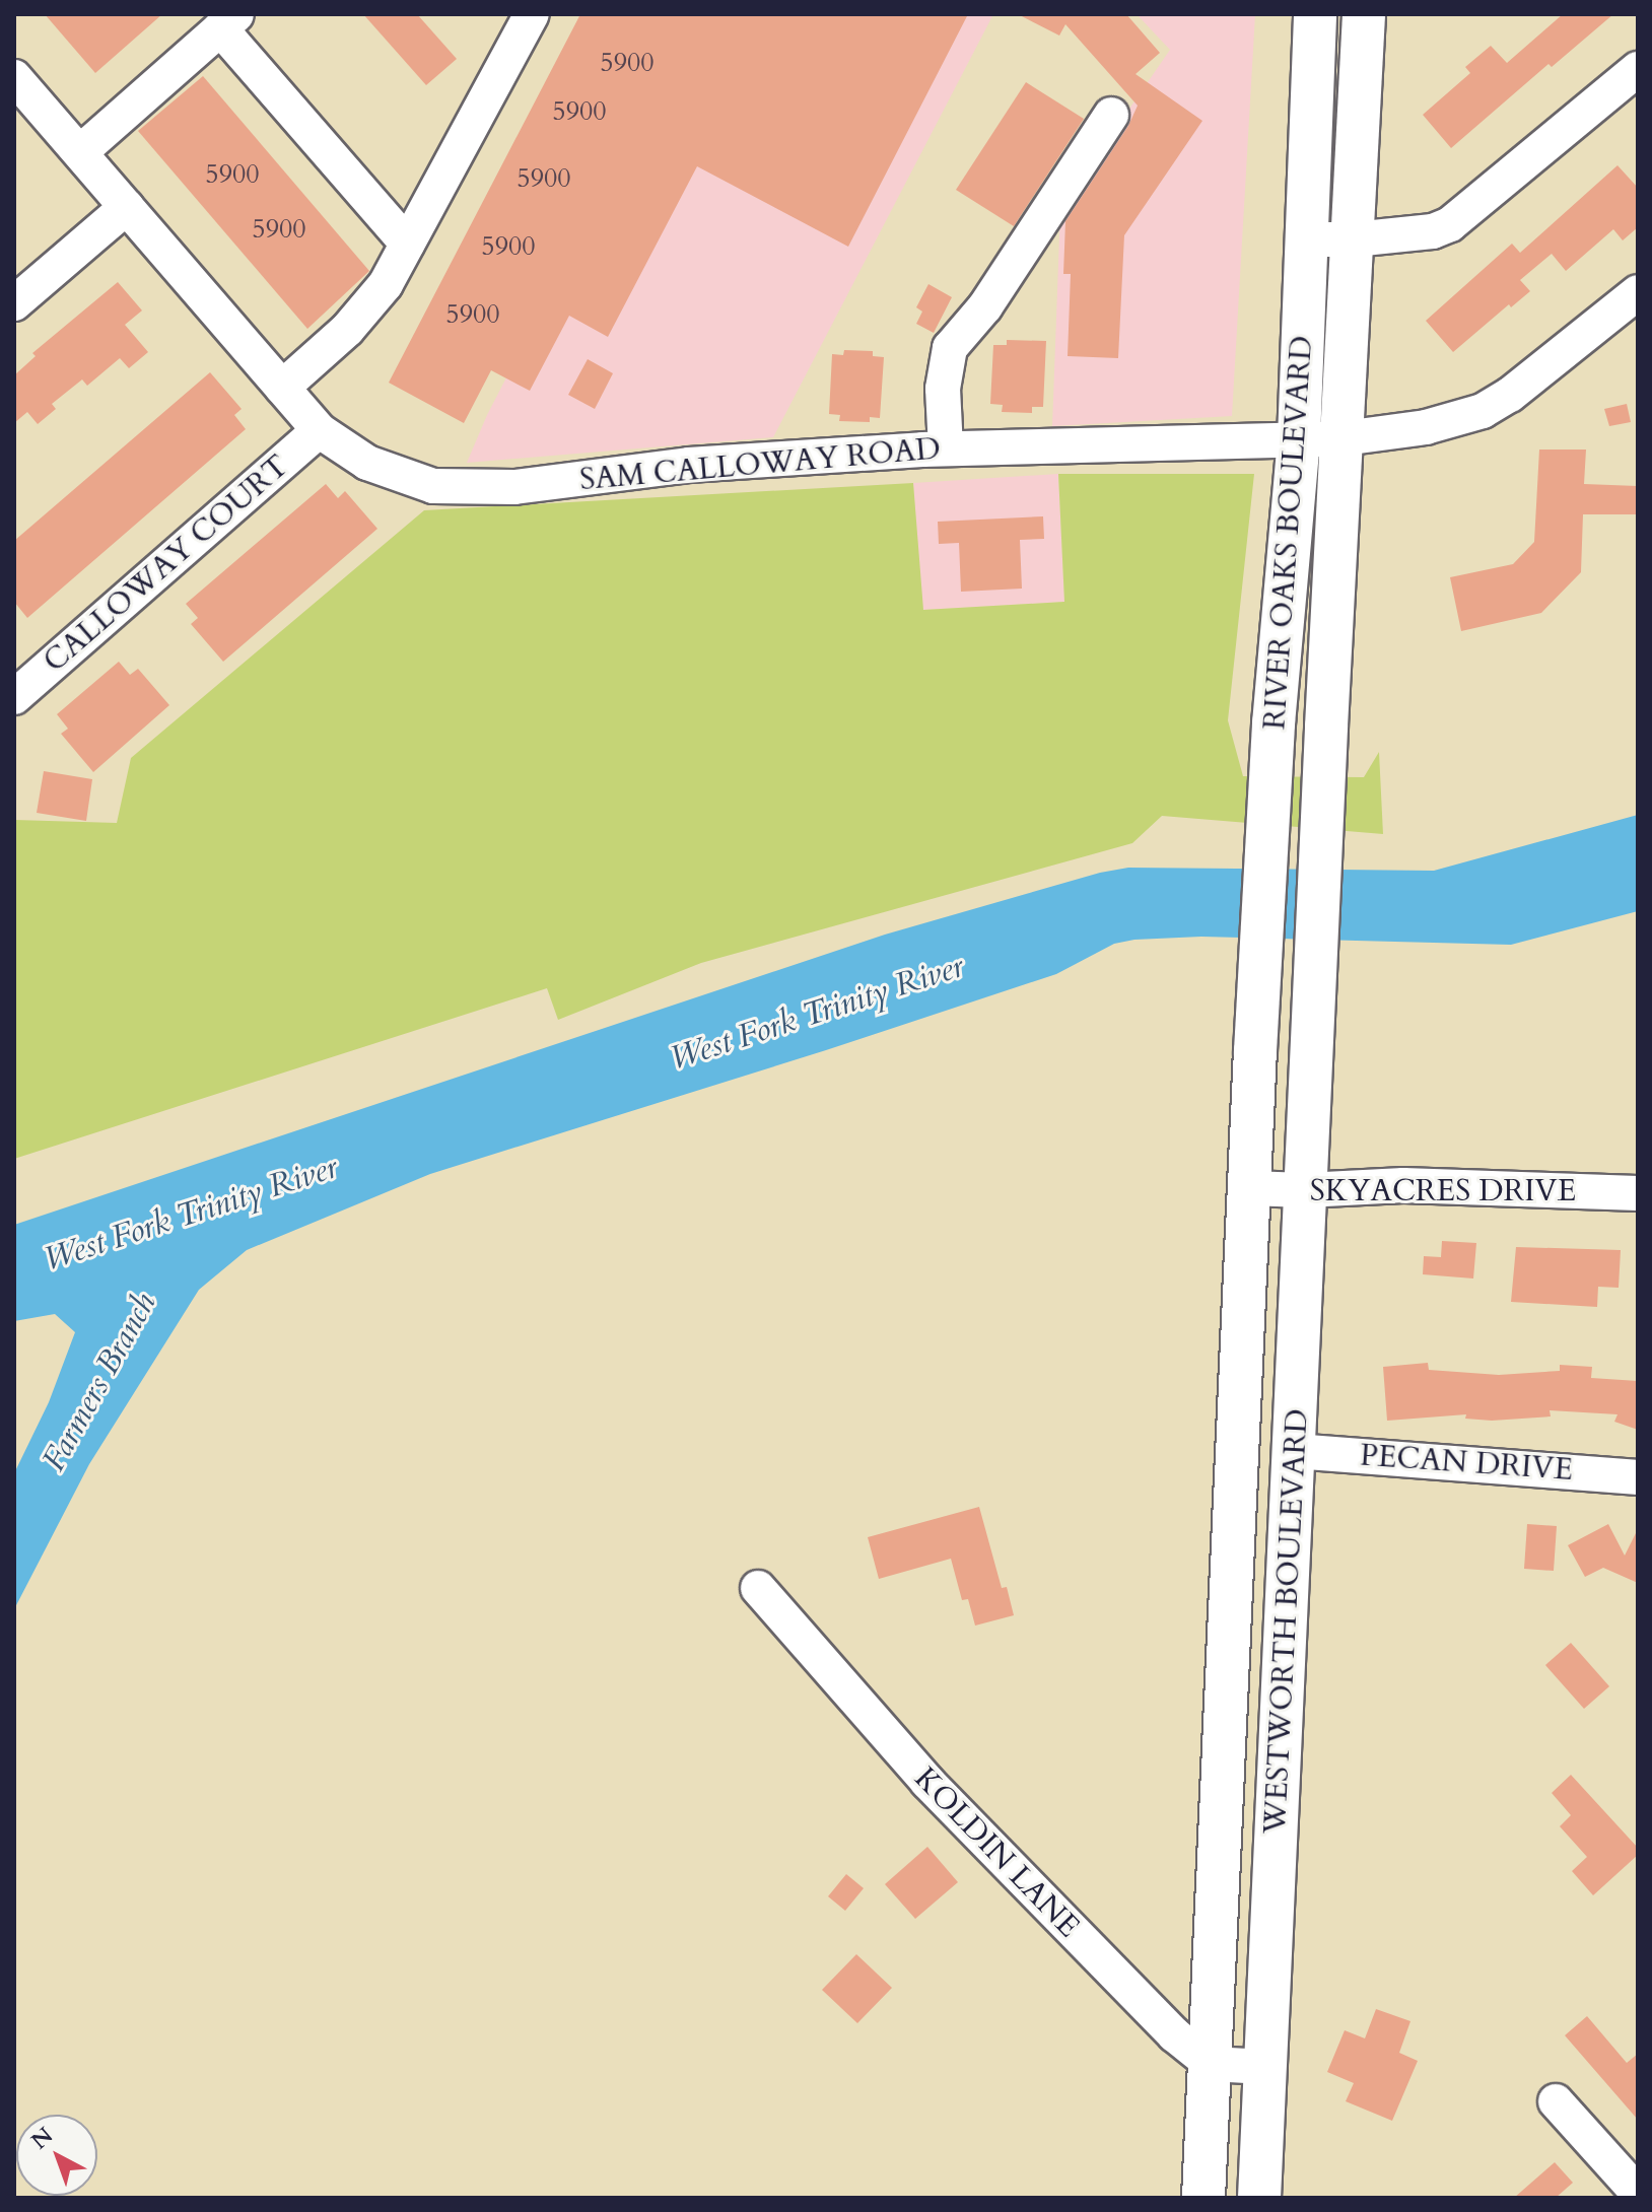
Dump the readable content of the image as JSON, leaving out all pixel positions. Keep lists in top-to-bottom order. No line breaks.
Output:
{"streets":{"main road":["RIVER OAKS BOULEVARD","WESTWORTH BOULEVARD"],"street":["SAM CALLOWAY ROAD","CALLOWAY COURT","SKYACRES DRIVE","PECAN DRIVE","KOLDIN LANE"]},"crossings":[["SAM CALLOWAY ROAD","RIVER OAKS BOULEVARD"],["SAM CALLOWAY ROAD","CALLOWAY COURT"],["RIVER OAKS BOULEVARD","WESTWORTH BOULEVARD"],["SKYACRES DRIVE","WESTWORTH BOULEVARD"],["PECAN DRIVE","WESTWORTH BOULEVARD"],["WESTWORTH BOULEVARD","KOLDIN LANE"]],"water":["West Fork Trinity River","Farmers Branch"],"house_numbers":["5900","5900","5900","5900","5900","5900","5900"],"north":"top left"}
